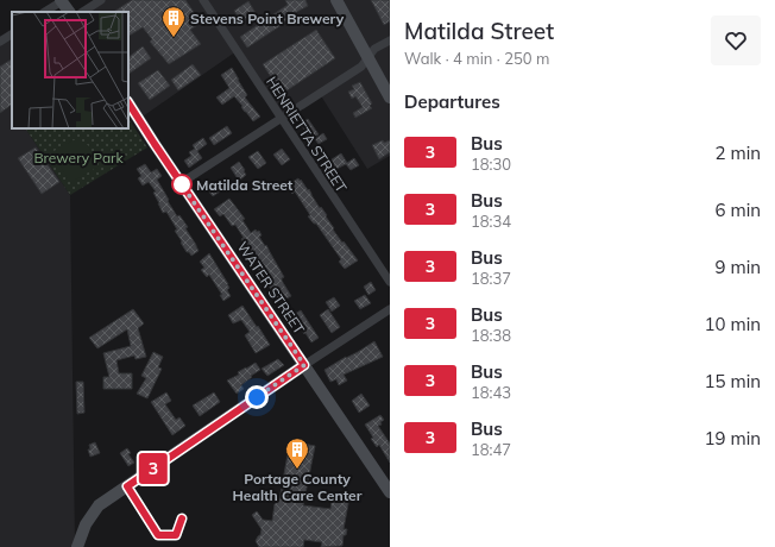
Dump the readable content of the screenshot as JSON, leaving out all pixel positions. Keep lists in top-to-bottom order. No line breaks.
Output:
{"streets":{"street":["HENRIETTA STREET","WATER STREET"]},"parks":["Brewery Park"],"places":{"building":["Stevens Point Brewery","Portage County Health Care Center"],"other":["Matilda Street"]},"lines":["bus line 3"],"page":{"on_map":"3","heading":[["Matilda Street","Walk · 4 min · 250 m"],"Departures"],"list":[{"mark":"3","name":"Bus","note":"18:30","value":"2 min"},{"mark":"3","name":"Bus","note":"18:34","value":"6 min"},{"mark":"3","name":"Bus","note":"18:37","value":"9 min"},{"mark":"3","name":"Bus","note":"18:38","value":"10 min"},{"mark":"3","name":"Bus","note":"18:43","value":"15 min"},{"mark":"3","name":"Bus","note":"18:47","value":"19 min"}]}}
